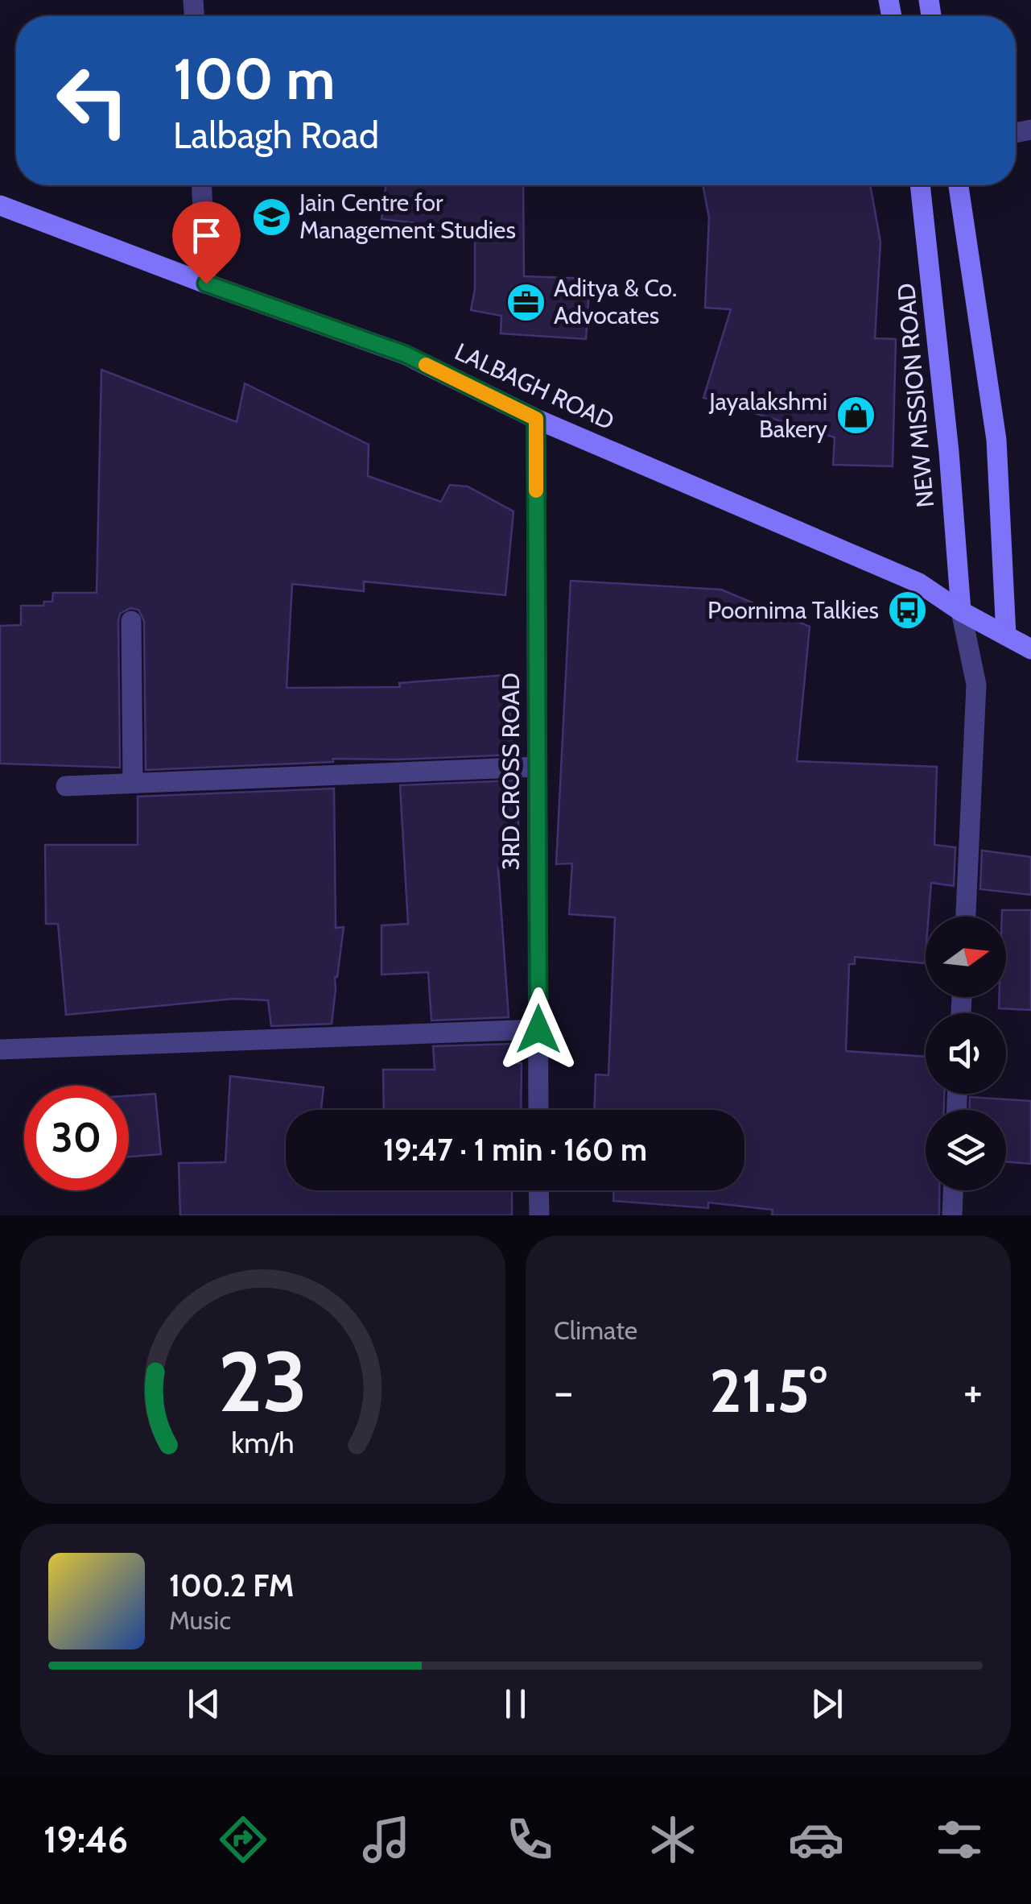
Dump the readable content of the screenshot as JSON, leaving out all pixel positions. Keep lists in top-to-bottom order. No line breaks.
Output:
{"streets":{"main road":["LALBAGH ROAD","NEW MISSION ROAD"],"street":["3RD CROSS ROAD"]},"crossings":[["LALBAGH ROAD","NEW MISSION ROAD"],["LALBAGH ROAD","3RD CROSS ROAD"]],"places":{"school or university":["Jain Centre for Management Studies"],"office":["Aditya & Co. Advocates"],"shop":["Jayalakshmi Bakery"],"bus stop":["Poornima Talkies"]},"north":"right","page":{"turn":["100 m","Lalbagh Road"],"limit":"30","trip":"19:47 · 1 min · 160 m","tile":"Climate","heat":["−","21.5°","+"],"song":["100.2 FM","Music"],"tabs":"19:46","gauge":["23","km/h"]}}
